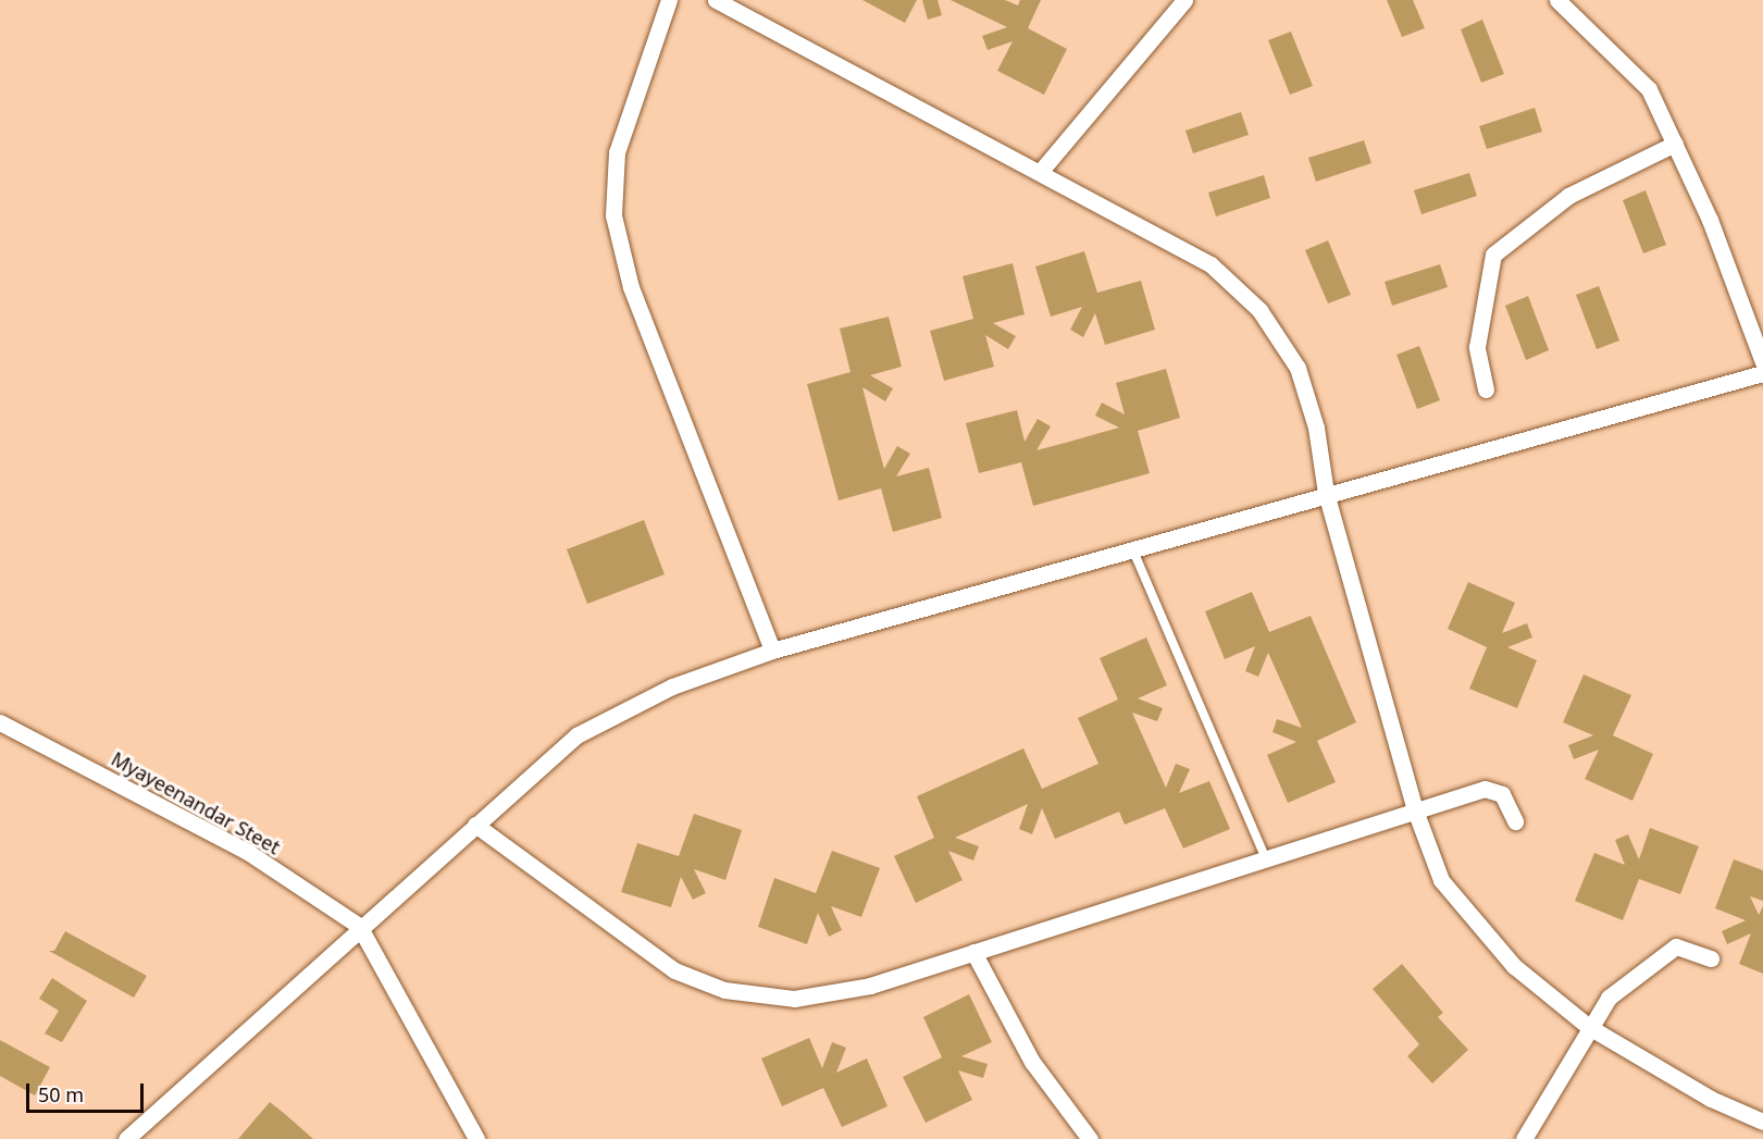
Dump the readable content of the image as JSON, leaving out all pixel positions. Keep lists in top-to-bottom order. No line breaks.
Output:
{"streets":{"street":["Myayeenandar Steet"]},"scale_bar":"50 m"}
